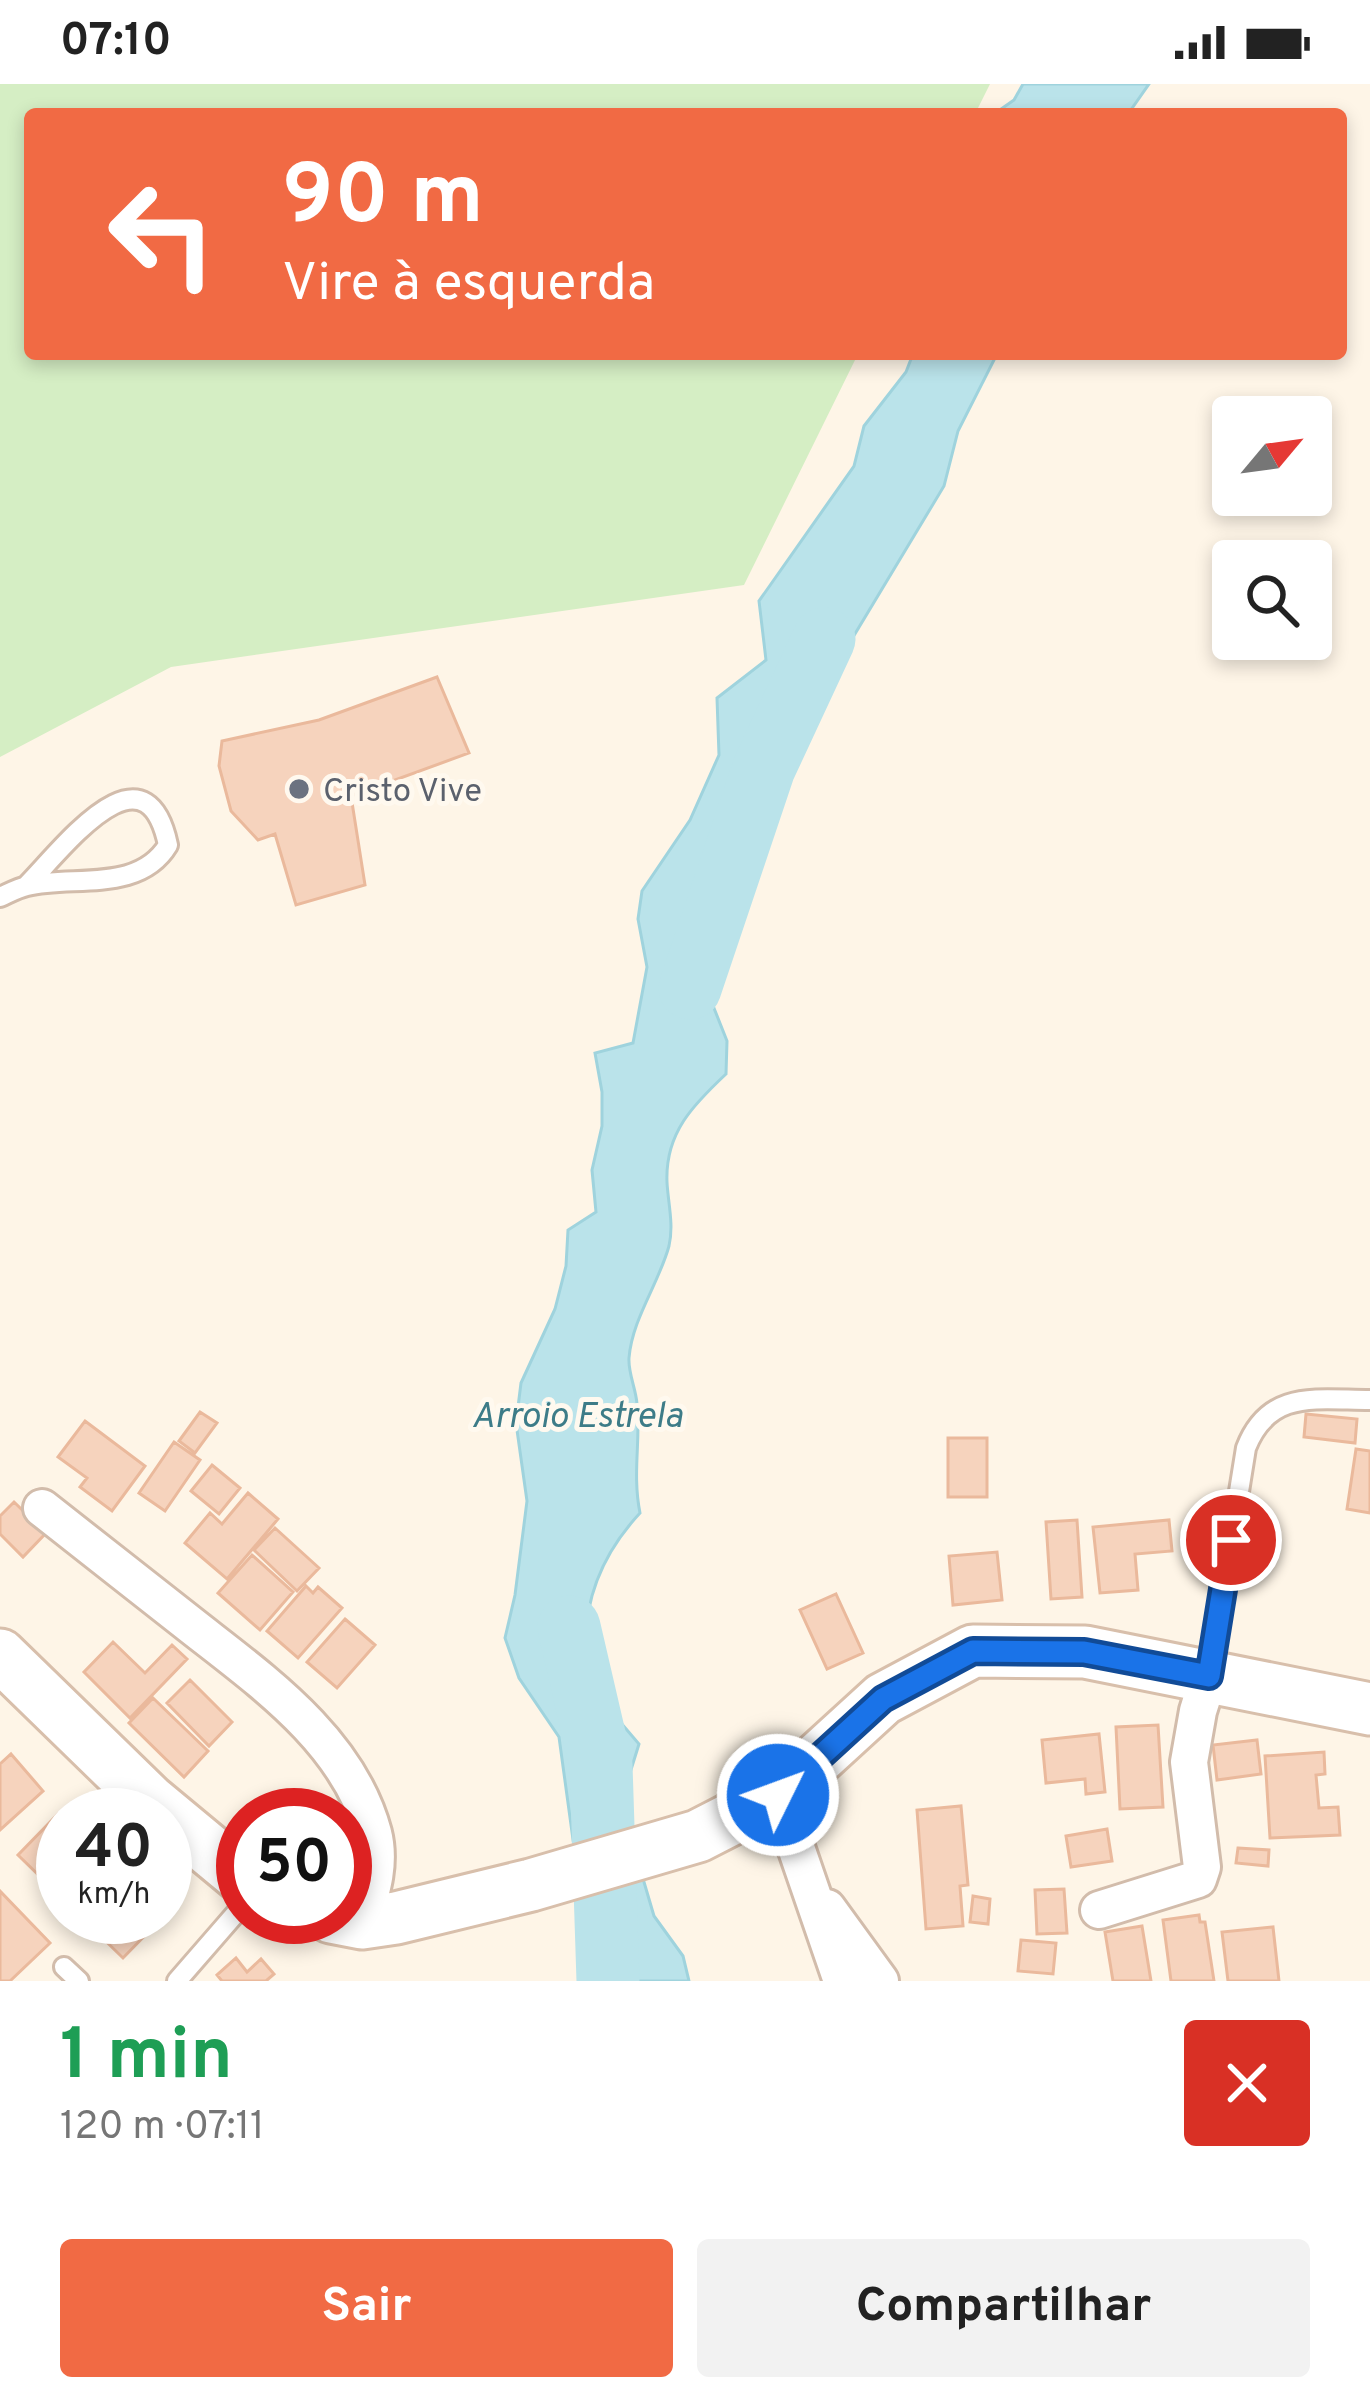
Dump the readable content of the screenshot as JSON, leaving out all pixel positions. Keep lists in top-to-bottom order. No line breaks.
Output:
{"water":["Arroio Estrela"],"places":["Cristo Vive"],"north":"top right","page":{"status":"07:10","turn":["90 m","Vire à esquerda"],"speed":"40 km/h","limit":"50","heading":["1 min","120 m · 07:11"],"buttons":["Sair","Compartilhar"]}}
